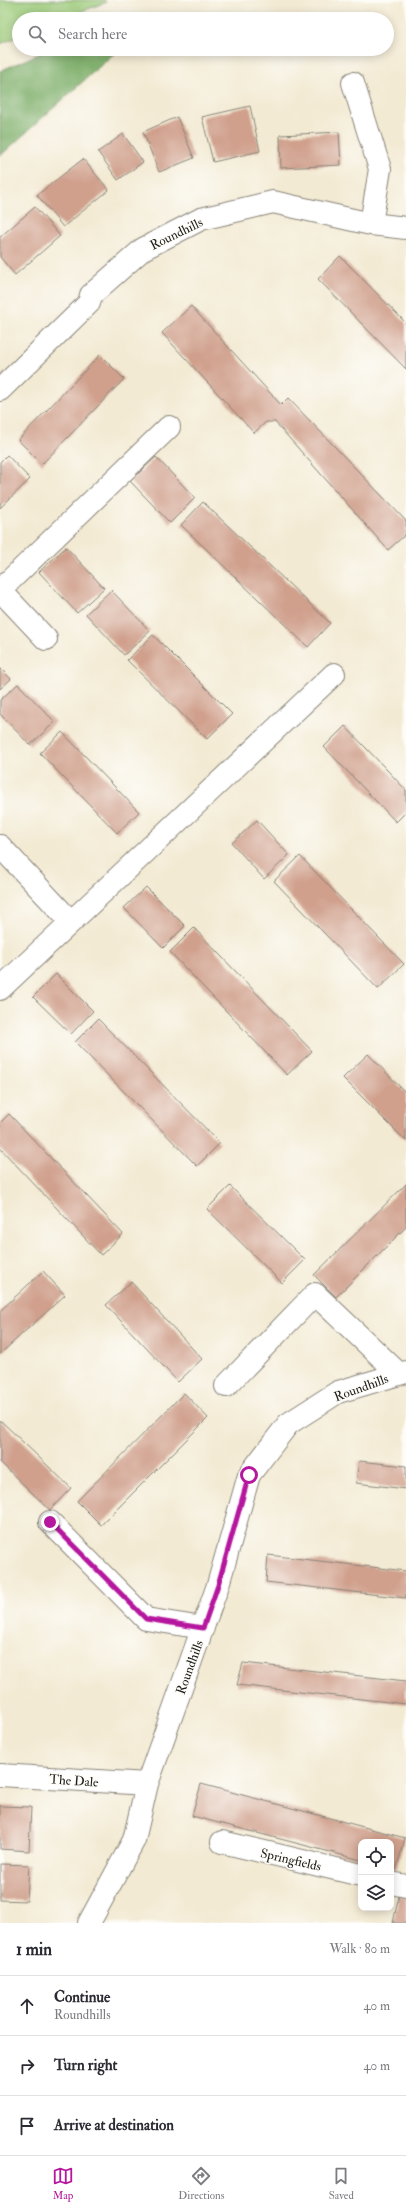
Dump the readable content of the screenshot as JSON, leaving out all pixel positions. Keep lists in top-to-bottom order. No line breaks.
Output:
{"streets":{"street":["Roundhills","The Dale","Springfields"]},"crossings":[["Roundhills","The Dale"]],"page":{"search":"Search here","heading":["1 min","Walk · 80 m"],"list":[["Continue","Roundhills","40 m"],["Turn right","40 m"],"Arrive at destination"],"nav":["Map","Directions","Saved"]}}
